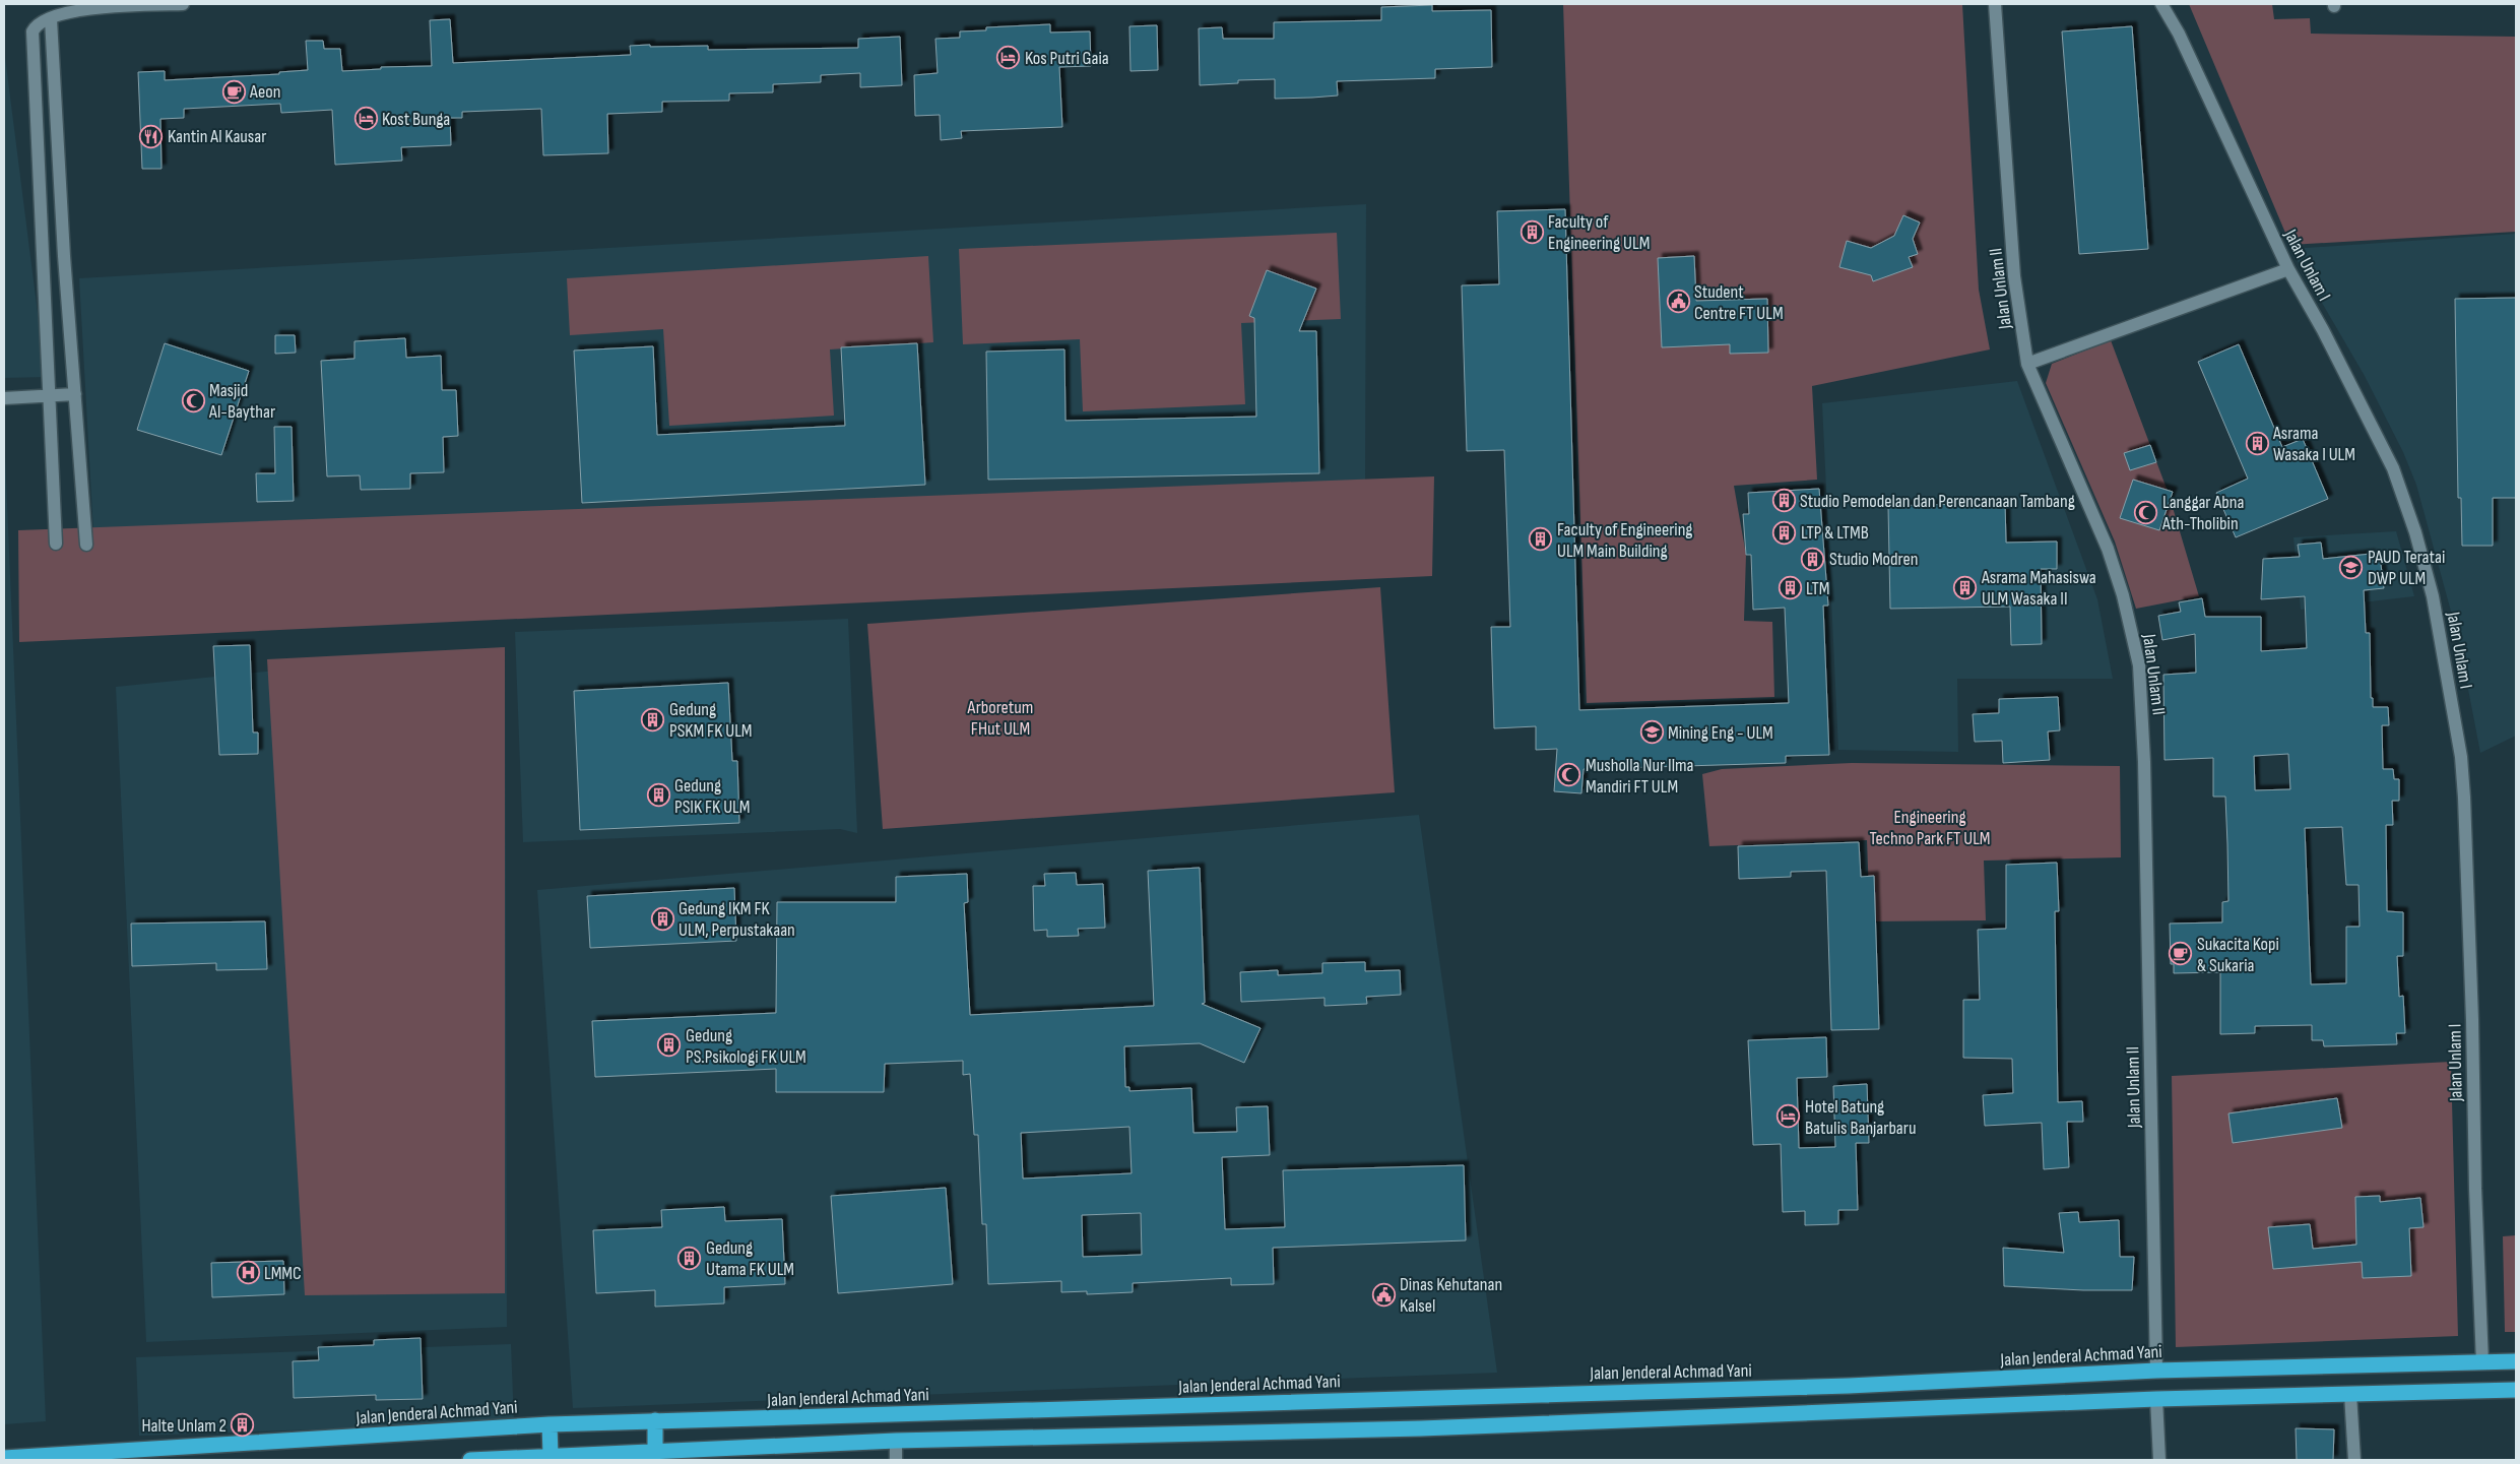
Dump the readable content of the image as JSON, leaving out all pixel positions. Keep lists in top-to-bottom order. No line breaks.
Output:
{"streets":{"highway":["Jalan Jenderal Achmad Yani"],"street":["Jalan Unlam I","Jalan Unlam II"]},"crossings":[["Jalan Unlam I","Jalan Jenderal Achmad Yani"],["Jalan Unlam II","Jalan Jenderal Achmad Yani"]],"parks":["Arboretum FHut ULM","Engineering Techno Park FT ULM"],"places":{"hotel":["Kos Putri Gaia","Kost Bunga","Hotel Batung Batulis Banjarbaru"],"cafe":["Aeon","Sukacita Kopi & Sukaria"],"restaurant":["Kantin Al Kausar"],"building":["Faculty of Engineering ULM","Asrama Wasaka I ULM","Studio Pemodelan dan Perencanaan Tambang","LTP & LTMB","Faculty of Engineering ULM Main Building","Studio Modren","Asrama Mahasiswa ULM Wasaka II","LTM","Gedung PSKM FK ULM","Gedung PSIK FK ULM","Gedung IKM FK ULM, Perpustakaan","Gedung PS.Psikologi FK ULM","Gedung Utama FK ULM","Halte Unlam 2"],"public building":["Student Centre FT ULM","Dinas Kehutanan Kalsel"],"mosque":["Masjid Al-Baythar","Langgar Abna Ath-Tholibin","Musholla Nur Ilma Mandiri FT ULM"],"school or university":["PAUD Teratai DWP ULM","Mining Eng - ULM"],"hospital":["LMMC"]}}
